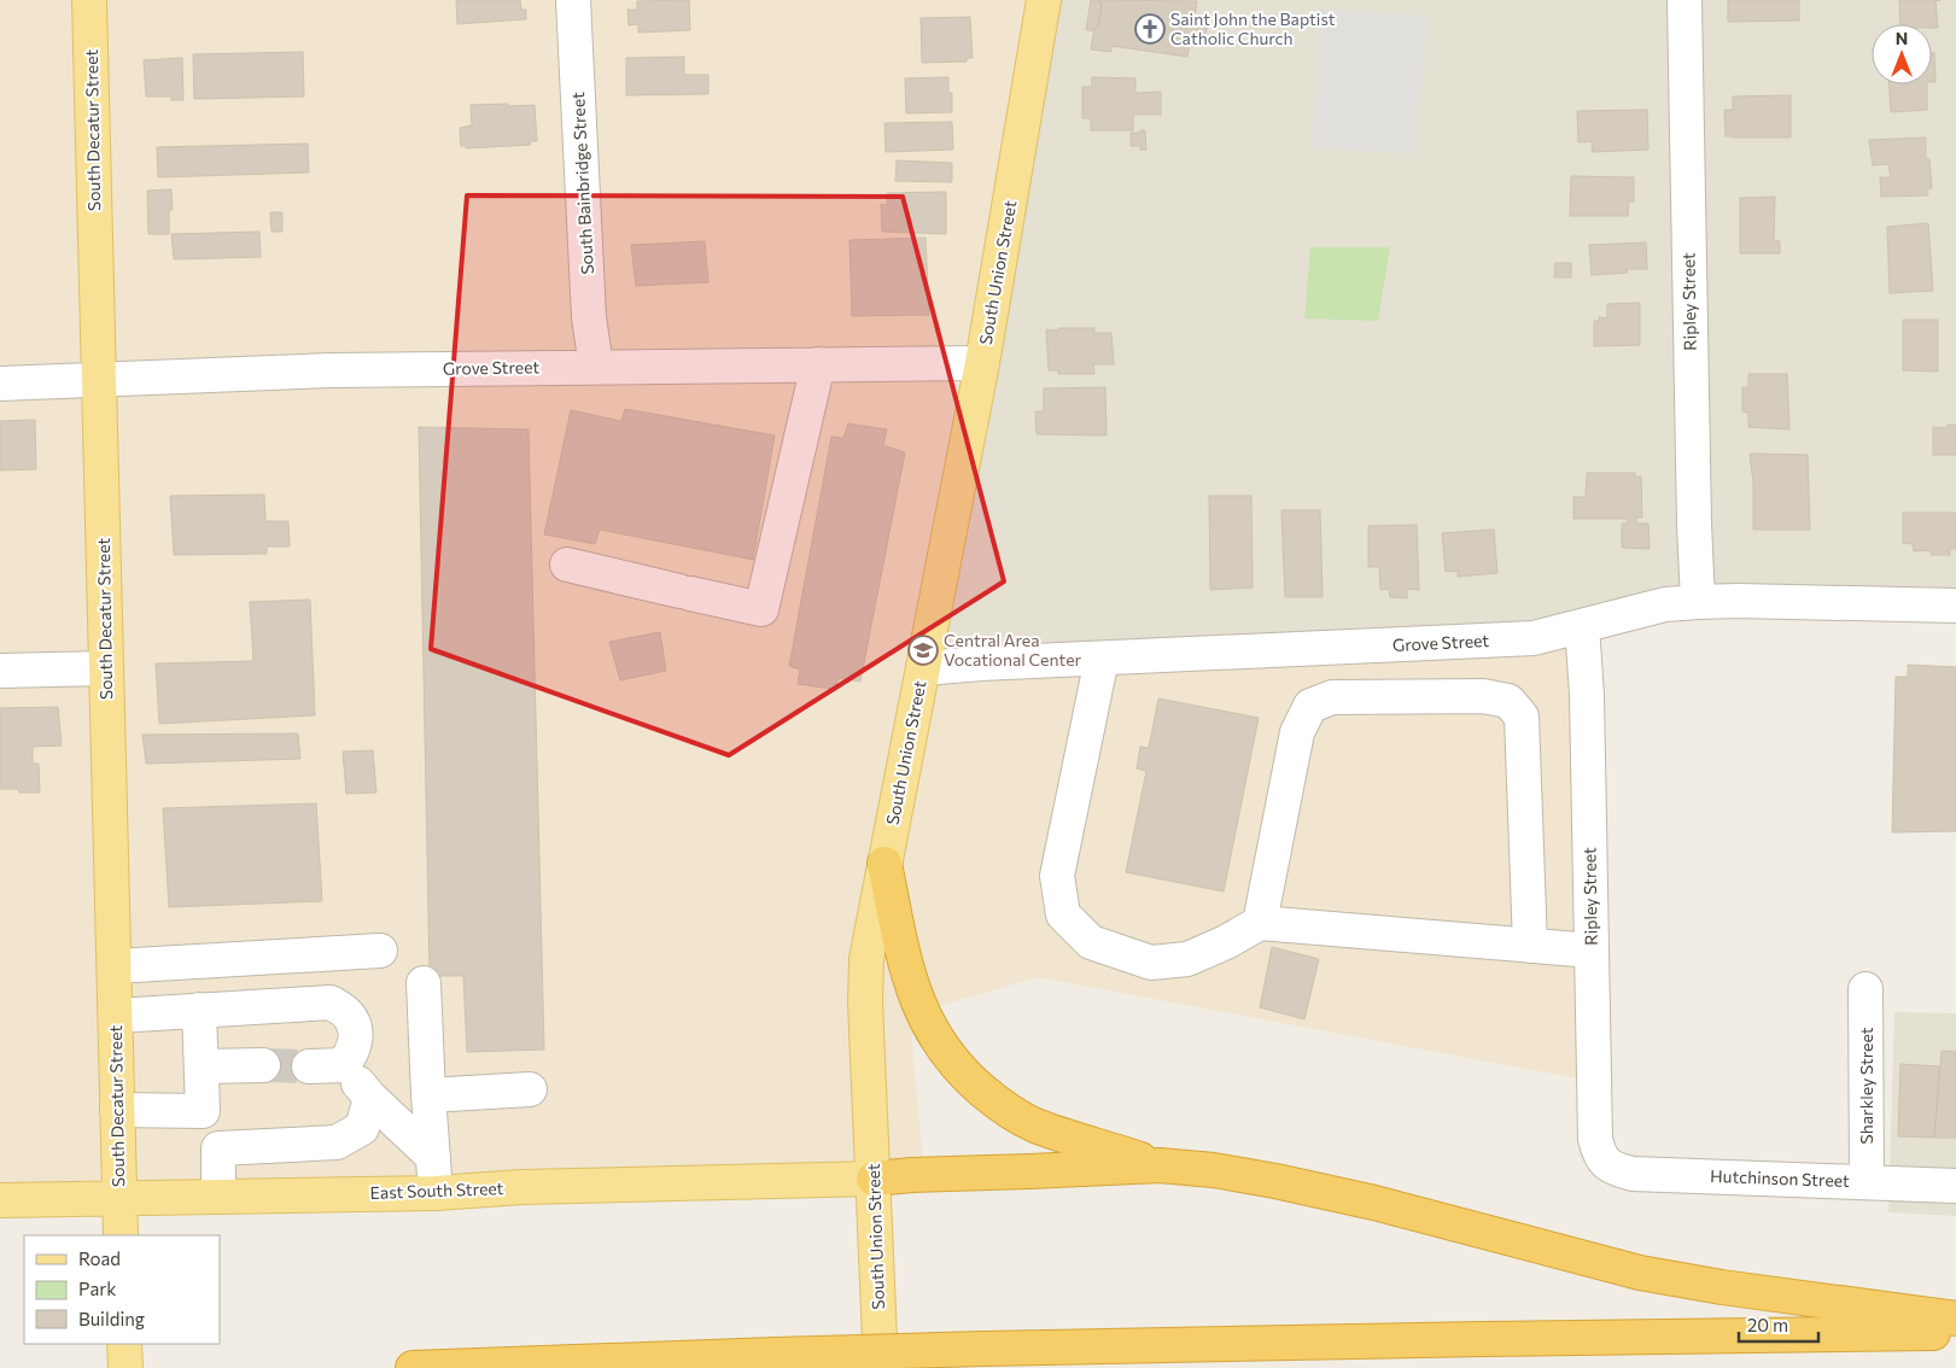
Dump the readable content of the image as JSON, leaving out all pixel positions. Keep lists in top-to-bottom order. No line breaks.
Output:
{"streets":{"main road":["South Decatur Street","South Union Street","East South Street"],"street":["South Bainbridge Street","Ripley Street","Grove Street","Sharkley Street","Hutchinson Street"]},"crossings":[["South Decatur Street","Grove Street"],["South Decatur Street","East South Street"],["South Bainbridge Street","Grove Street"],["South Union Street","Grove Street"],["South Union Street","East South Street"],["Ripley Street","Grove Street"],["Ripley Street","Hutchinson Street"],["Sharkley Street","Hutchinson Street"]],"places":{"church":["Saint John the Baptist Catholic Church"],"school or university":["Central Area Vocational Center"]},"legend":["Road","Park","Building"],"scale_bar":"20 m","north":"top"}
